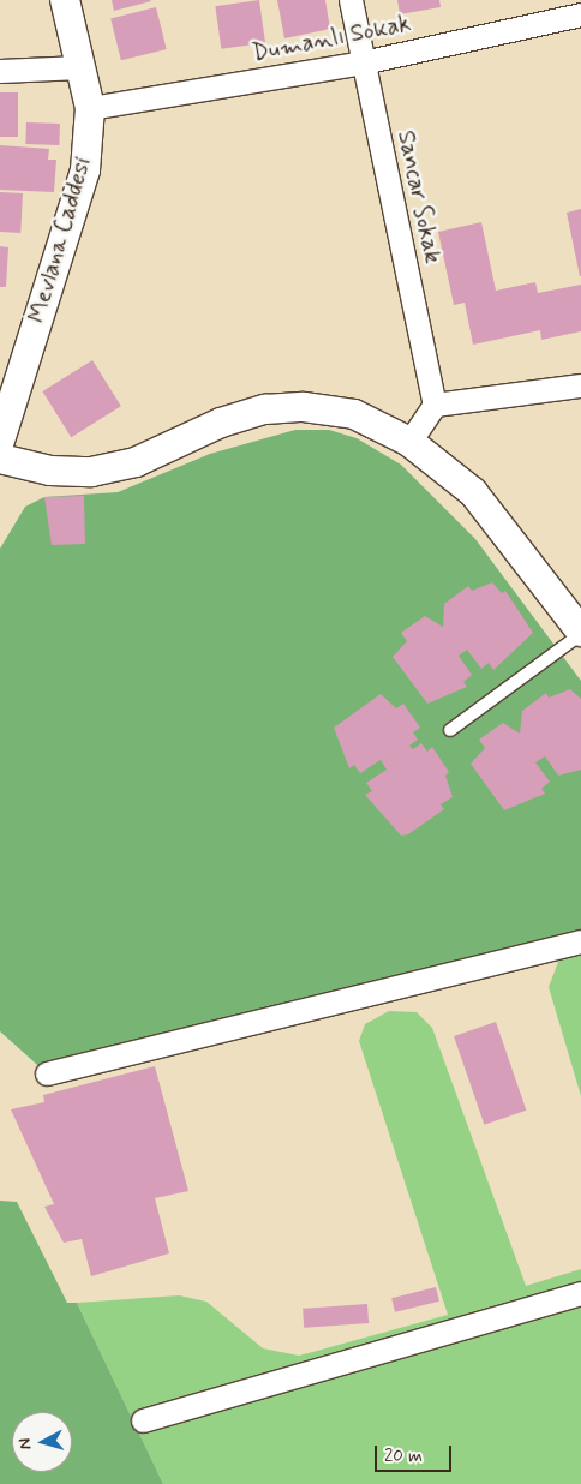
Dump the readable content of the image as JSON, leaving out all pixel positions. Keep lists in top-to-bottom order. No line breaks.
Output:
{"streets":{"street":["Dumanlı Sokak","Sancar Sokak","Mevlana Caddesi"]},"crossings":[["Dumanlı Sokak","Sancar Sokak"],["Dumanlı Sokak","Mevlana Caddesi"]],"scale_bar":"20 m","north":"left"}
